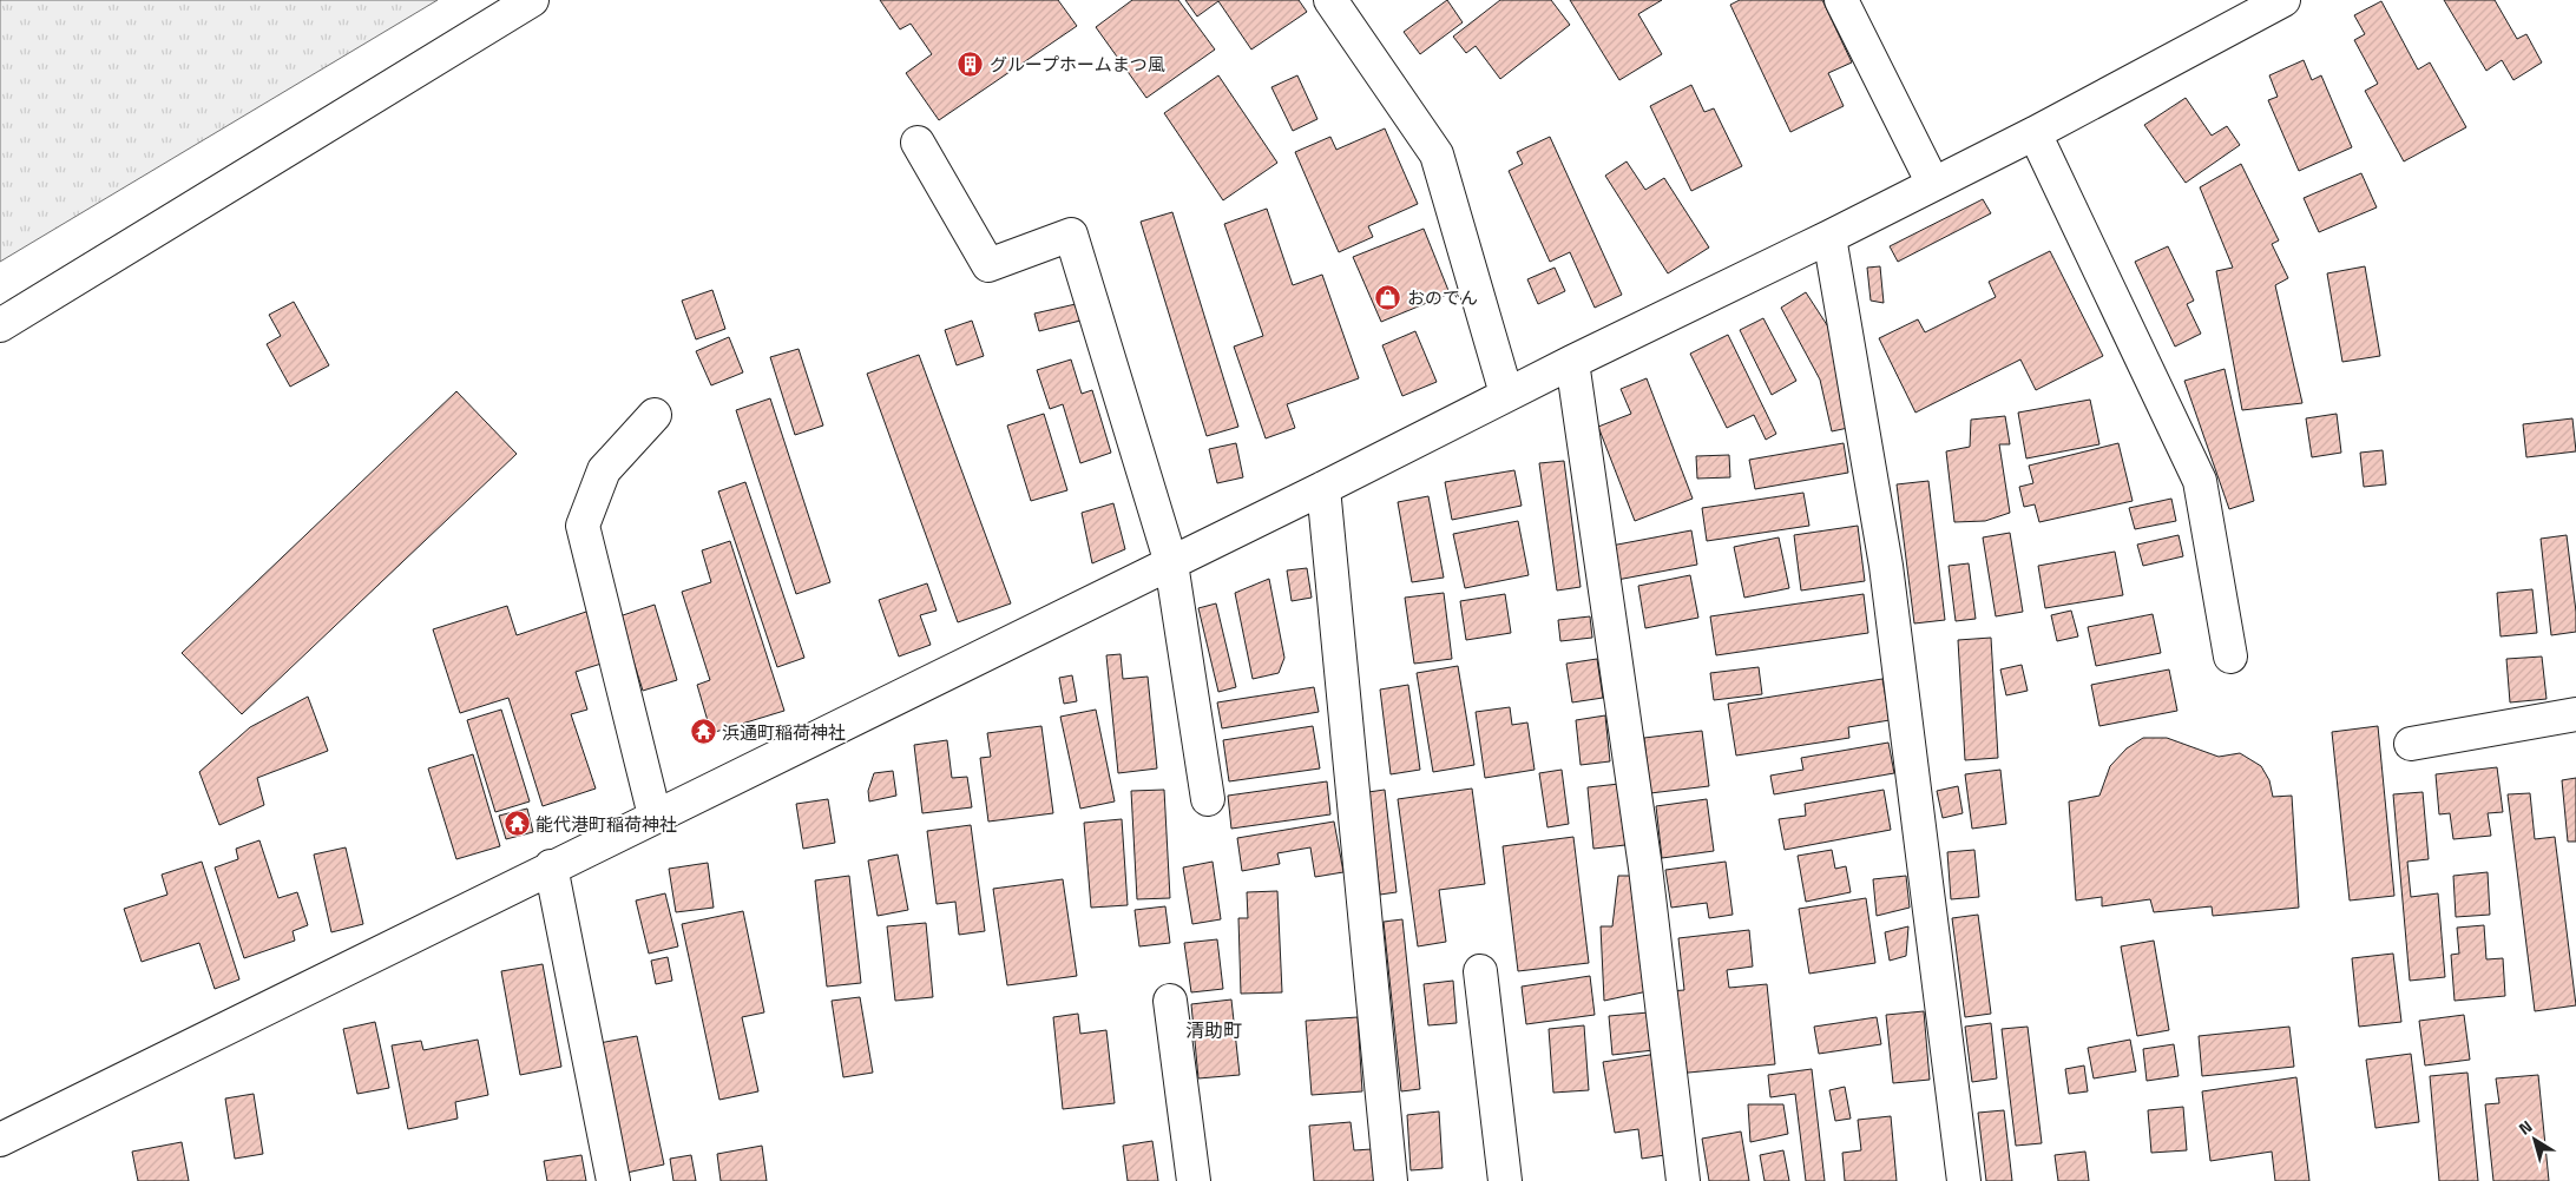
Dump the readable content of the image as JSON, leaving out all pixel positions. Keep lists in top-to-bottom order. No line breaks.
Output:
{"districts":["清助町"],"places":{"building":["グループホームまつ風"],"shop":["おのでん"],"temple":["浜通町稲荷神社","能代港町稲荷神社"]},"north":"top left"}
